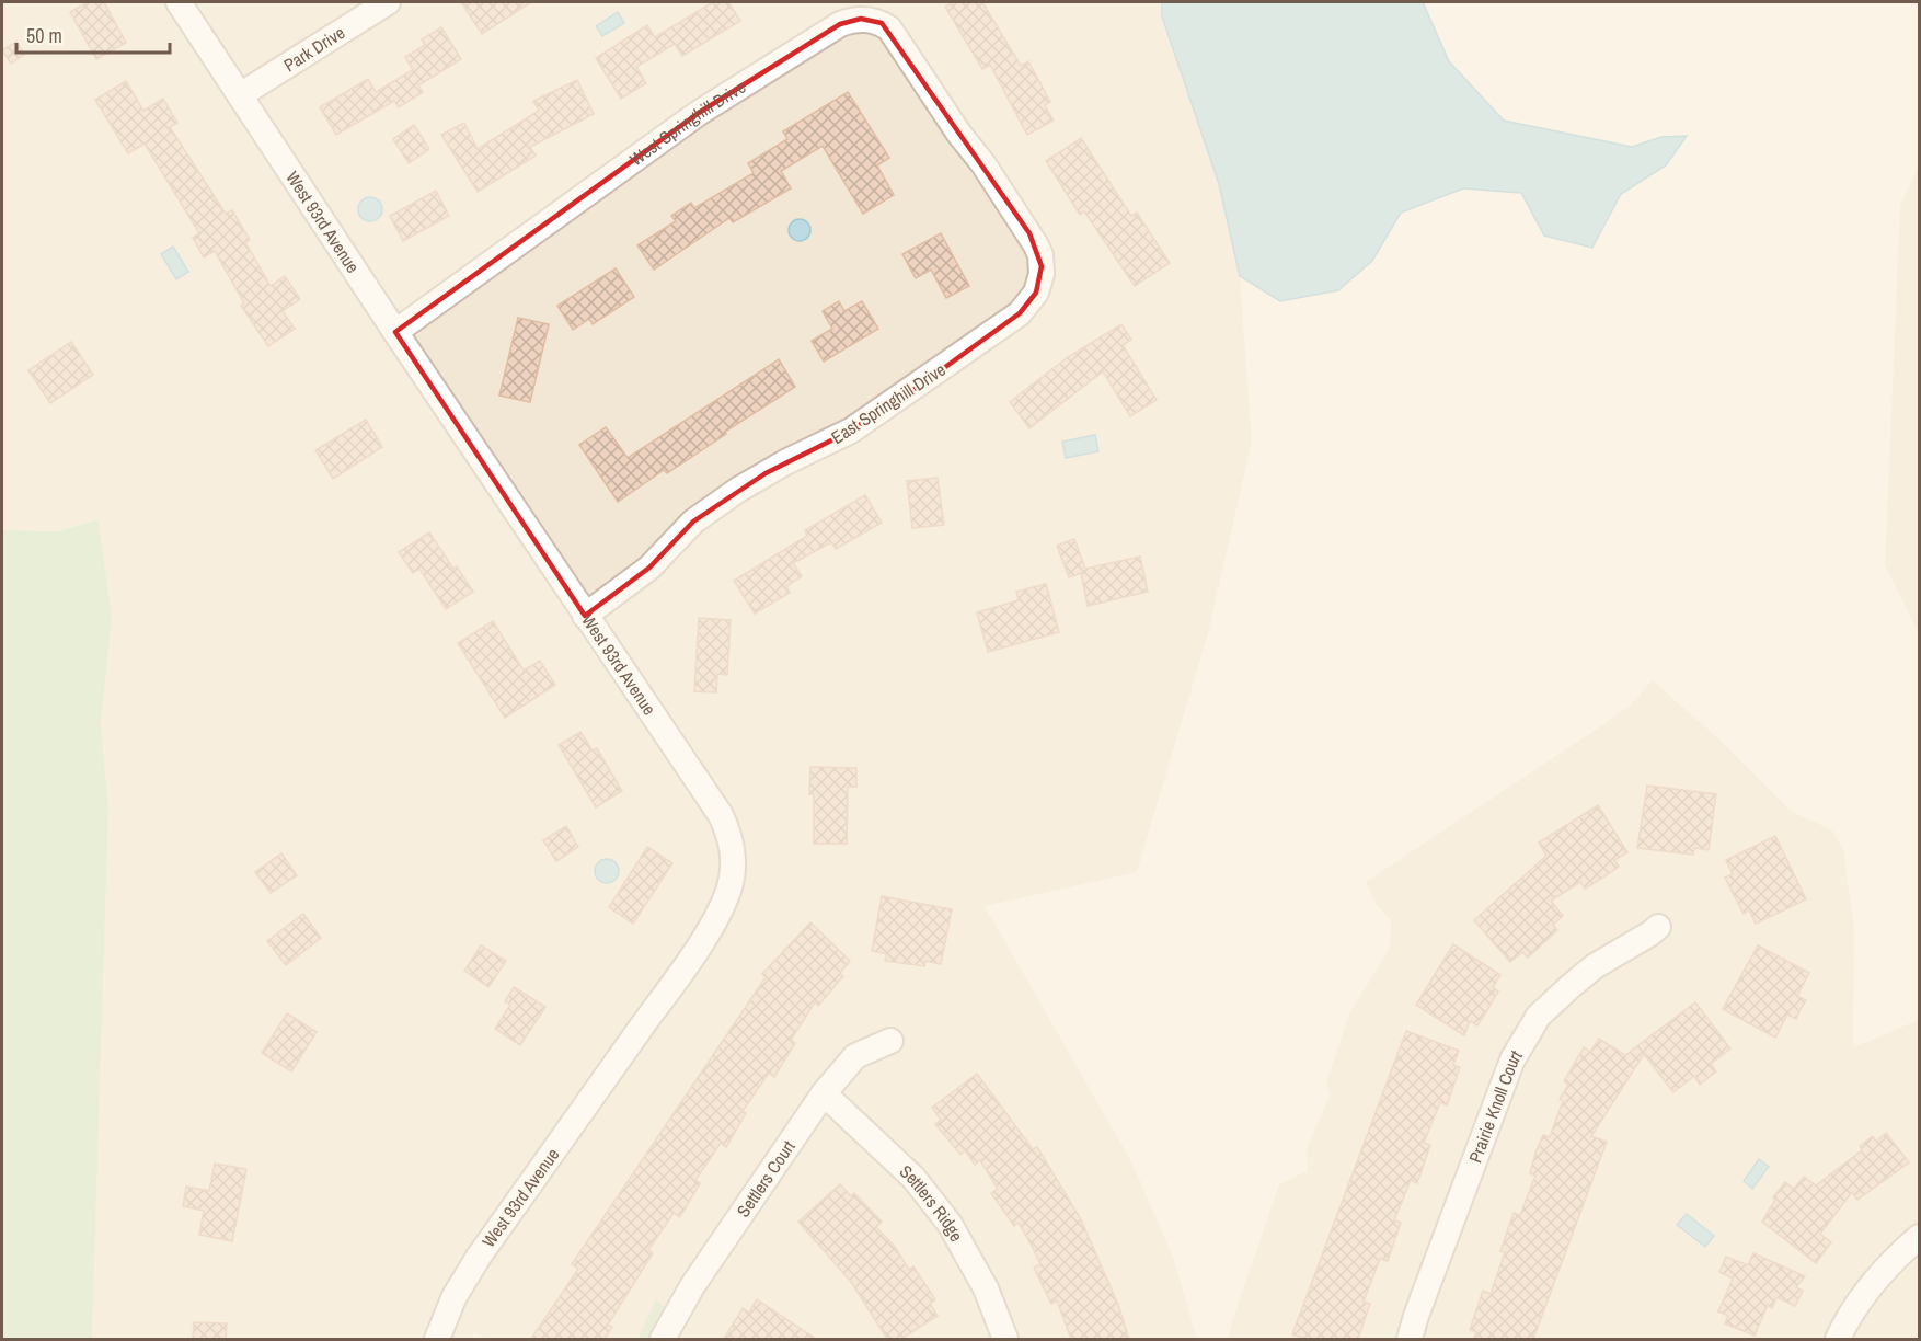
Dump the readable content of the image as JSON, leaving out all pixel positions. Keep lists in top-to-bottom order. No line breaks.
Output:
{"streets":{"street":["Park Drive","West Springhill Drive","West 93rd Avenue","East Springhill Drive","Prairie Knoll Court","Settlers Court","Settlers Ridge"]},"crossings":[["Park Drive","West 93rd Avenue"],["West Springhill Drive","West 93rd Avenue"],["West Springhill Drive","East Springhill Drive"],["West 93rd Avenue","East Springhill Drive"],["Settlers Court","Settlers Ridge"]],"scale_bar":"50 m"}
